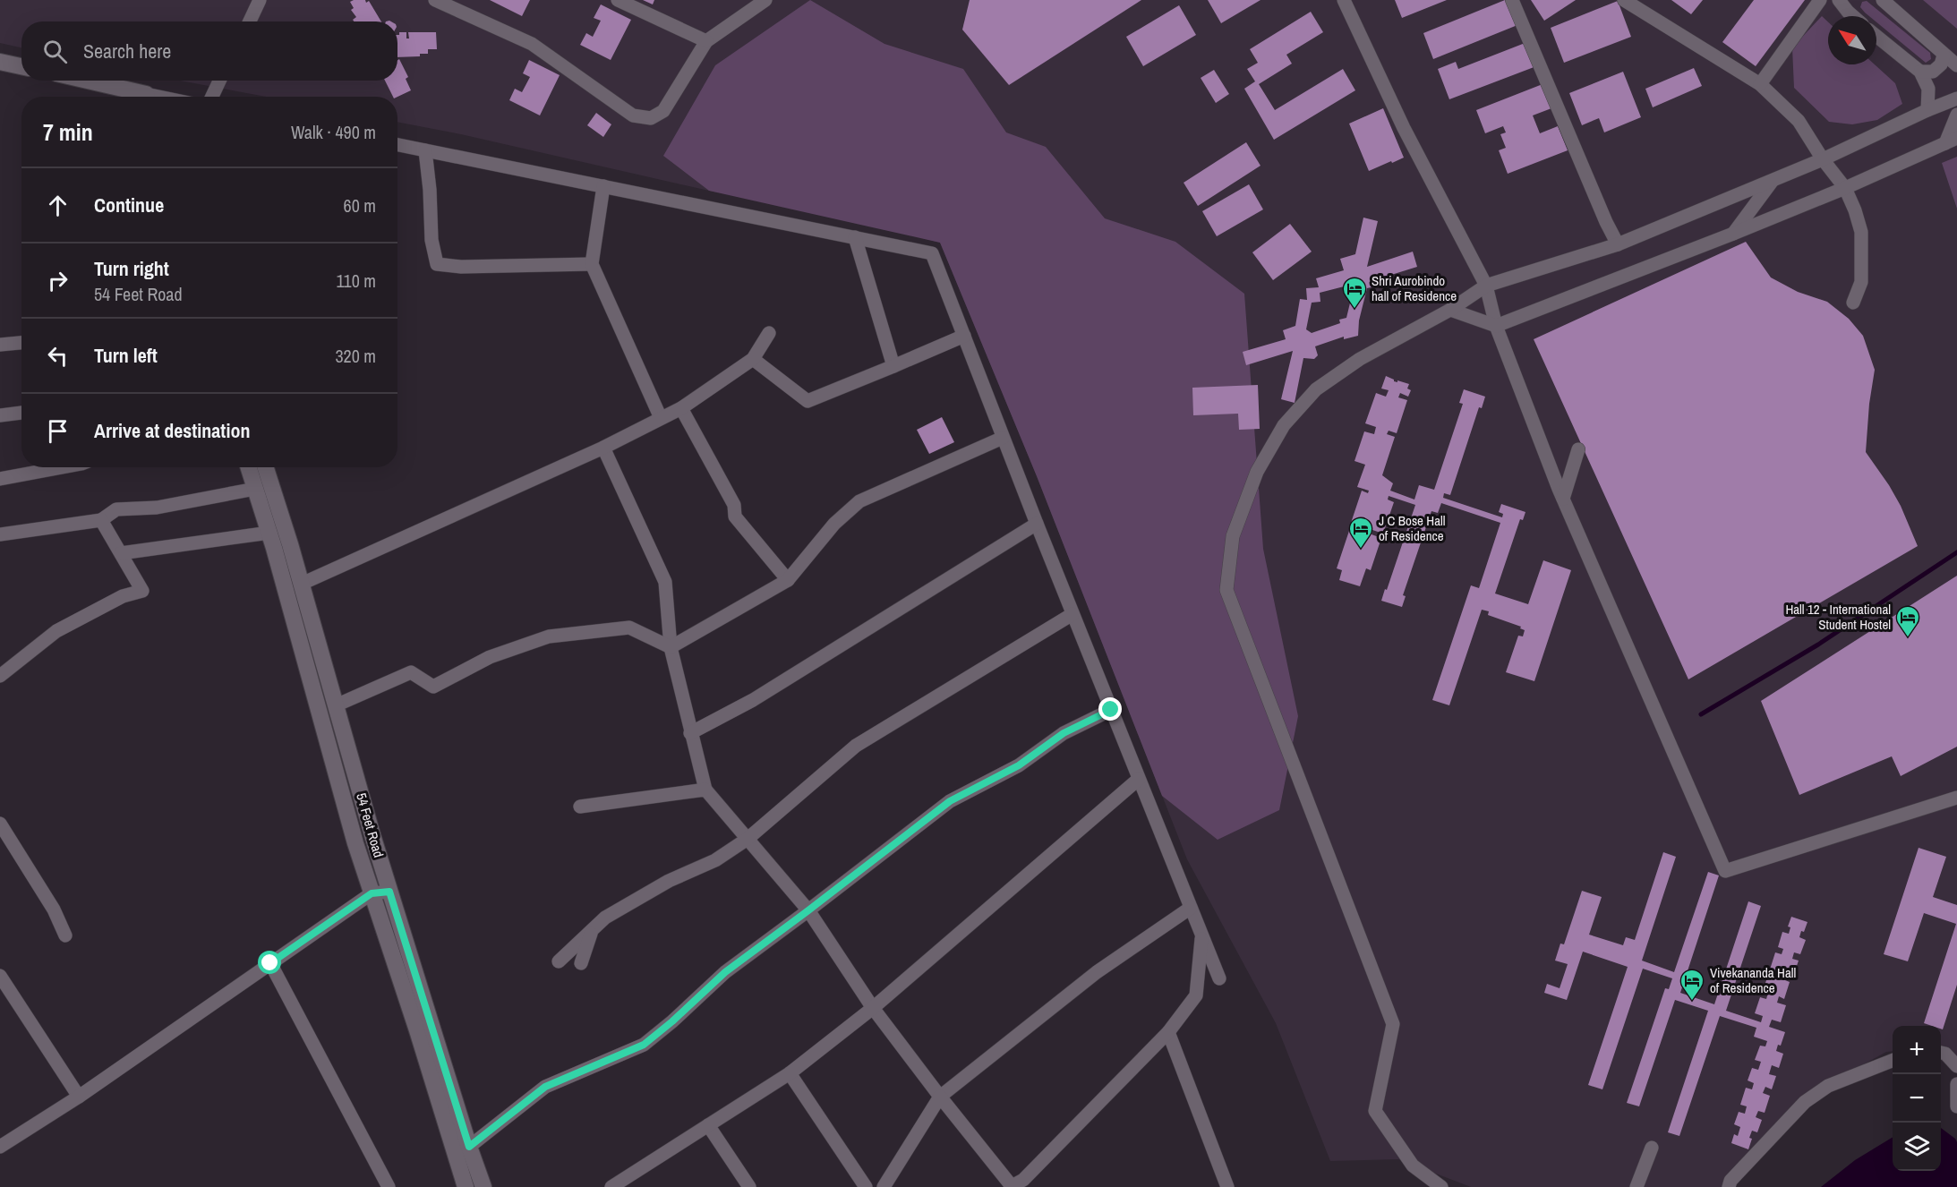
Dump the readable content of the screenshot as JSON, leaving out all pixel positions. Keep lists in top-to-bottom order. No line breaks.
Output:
{"streets":{"street":["54 Feet Road"]},"places":{"hotel":["Shri Aurobindo hall of Residence","J C Bose Hall of Residence","Hall 12 - International Student Hostel","Vivekananda Hall of Residence"]},"north":"top left","page":{"search":"Search here","heading":["7 min","Walk · 490 m"],"list":[["Continue","60 m"],["Turn right","54 Feet Road","110 m"],["Turn left","320 m"],"Arrive at destination"],"map_buttons":["+","−"]}}
